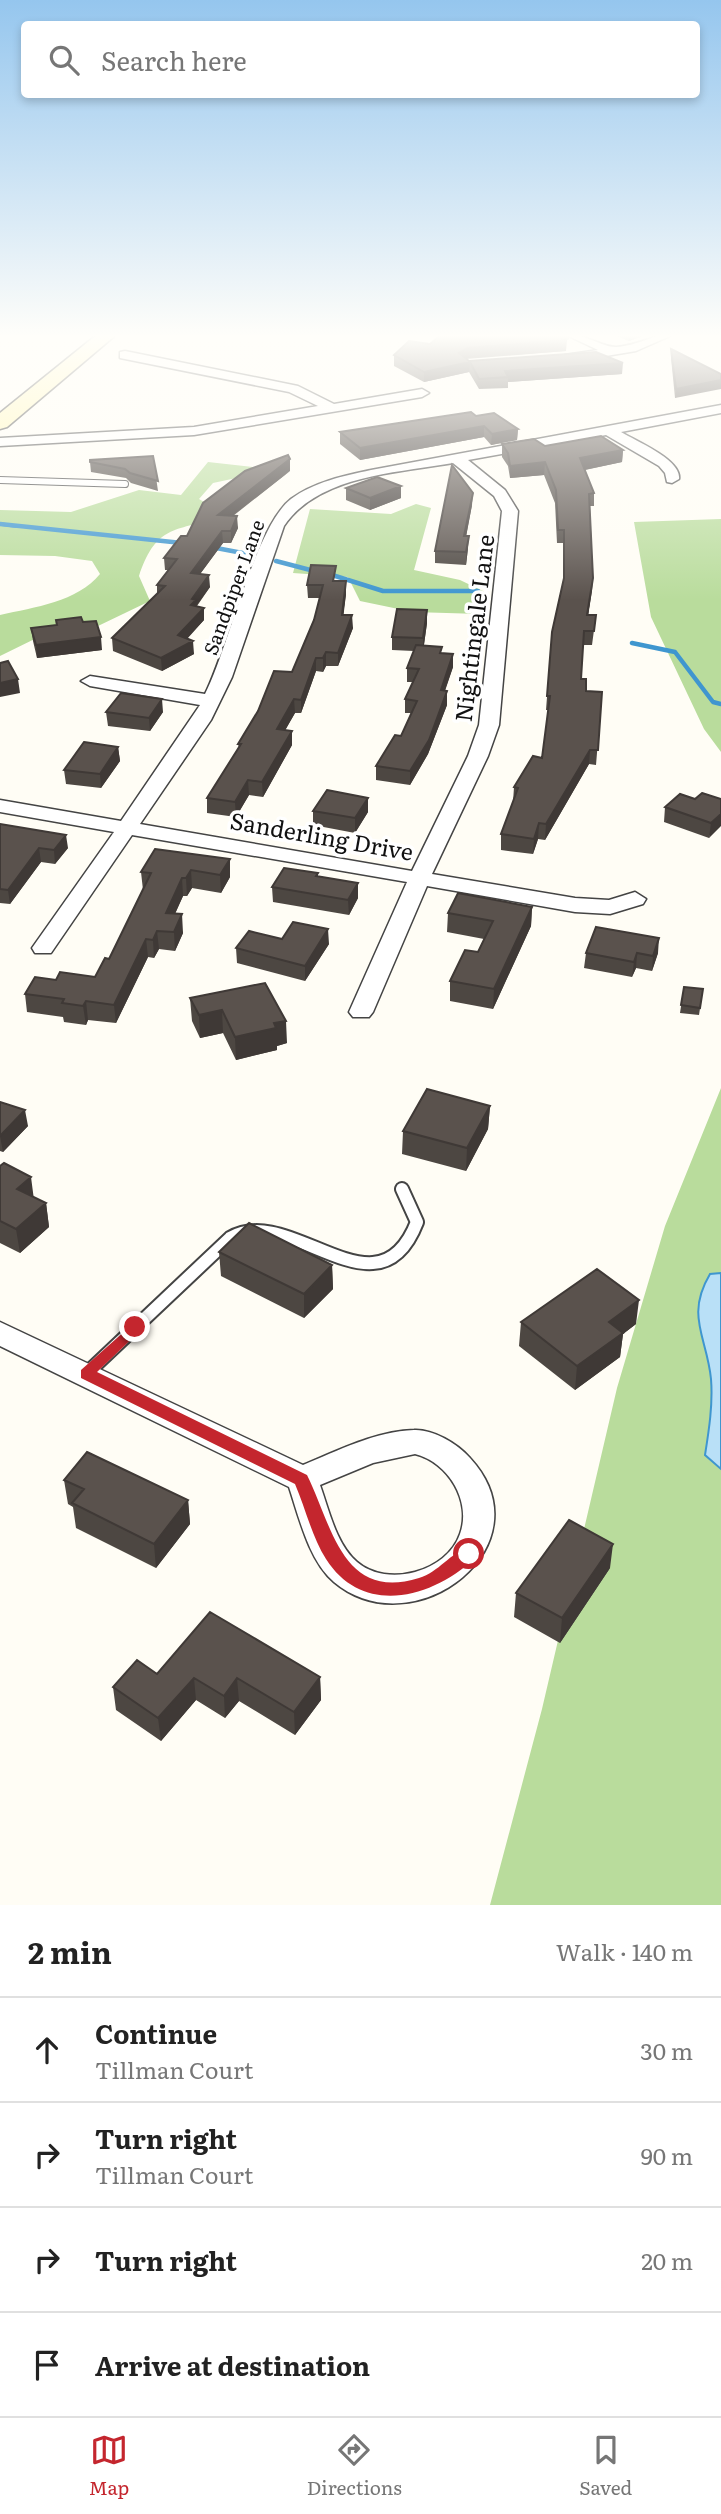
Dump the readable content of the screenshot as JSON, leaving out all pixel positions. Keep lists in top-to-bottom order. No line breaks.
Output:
{"streets":{"street":["Sandpiper Lane","Nightingale Lane","Sanderling Drive"]},"crossings":[["Sandpiper Lane","Nightingale Lane"],["Sandpiper Lane","Sanderling Drive"],["Nightingale Lane","Sanderling Drive"]],"page":{"search":"Search here","heading":["2 min","Walk · 140 m"],"list":[["Continue","Tillman Court","30 m"],["Turn right","Tillman Court","90 m"],["Turn right","20 m"],"Arrive at destination"],"nav":["Map","Directions","Saved"]}}
